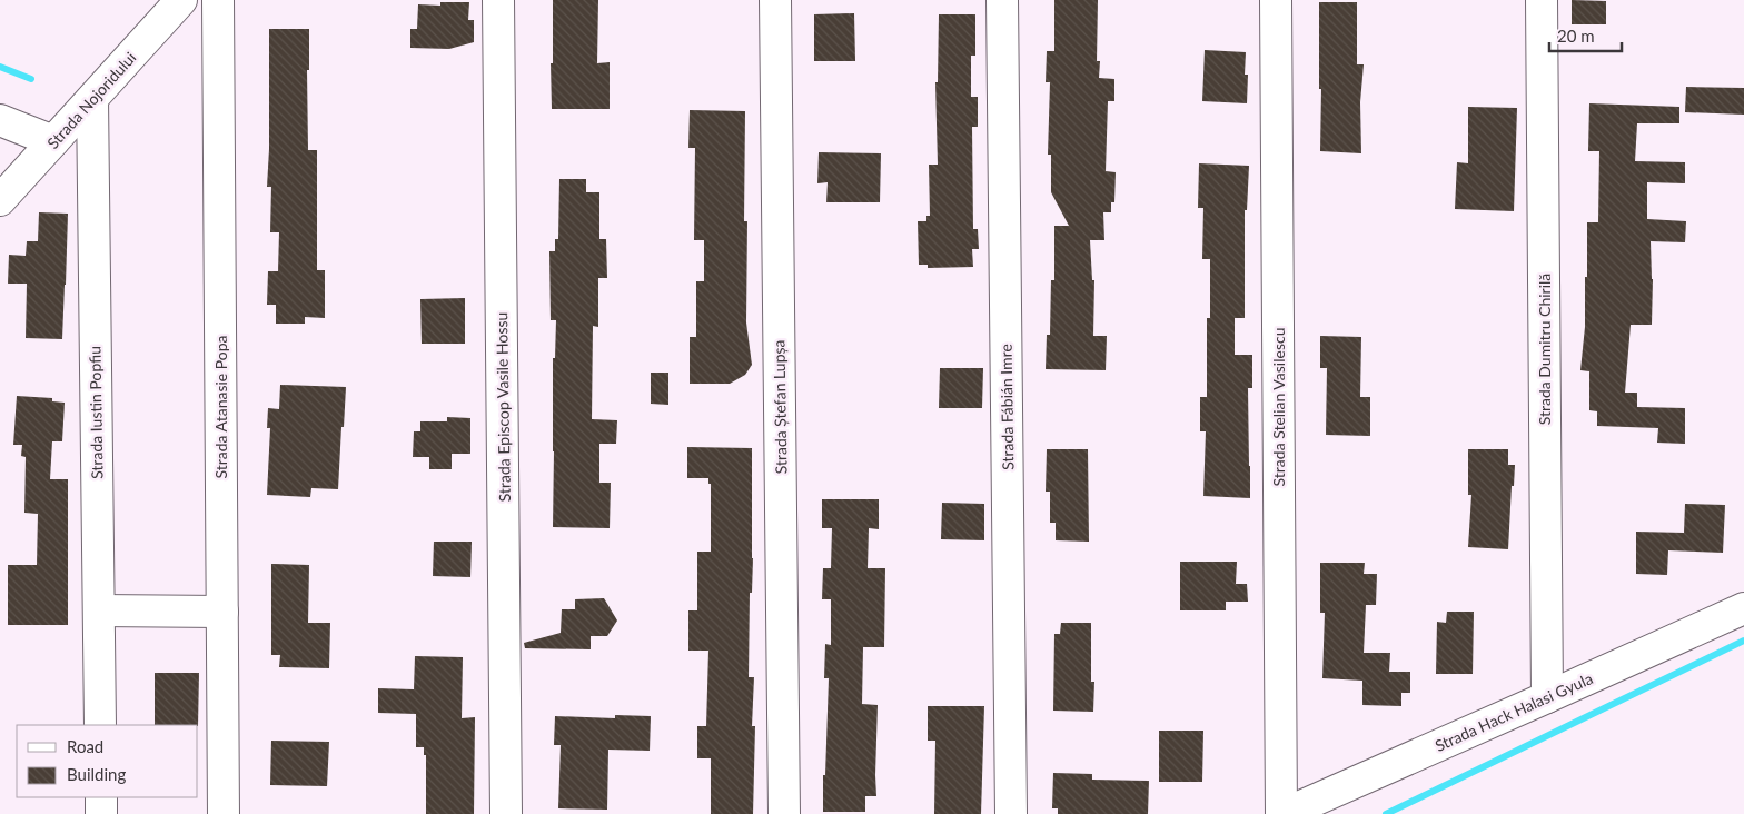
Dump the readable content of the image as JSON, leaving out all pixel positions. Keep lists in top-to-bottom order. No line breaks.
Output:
{"streets":{"street":["Strada Nojoridului","Strada Dumitru Chirilă","Strada Atanasie Popa","Strada Episcop Vasile Hossu","Strada Ștefan Lupșa","Strada Fábián Imre","Strada Stelian Vasilescu","Strada Iustin Popfiu","Strada Hack Halasi Gyula"]},"crossings":[["Strada Nojoridului","Strada Iustin Popfiu"],["Strada Dumitru Chirilă","Strada Hack Halasi Gyula"],["Strada Stelian Vasilescu","Strada Hack Halasi Gyula"]],"legend":["Road","Building"],"scale_bar":"20 m"}
